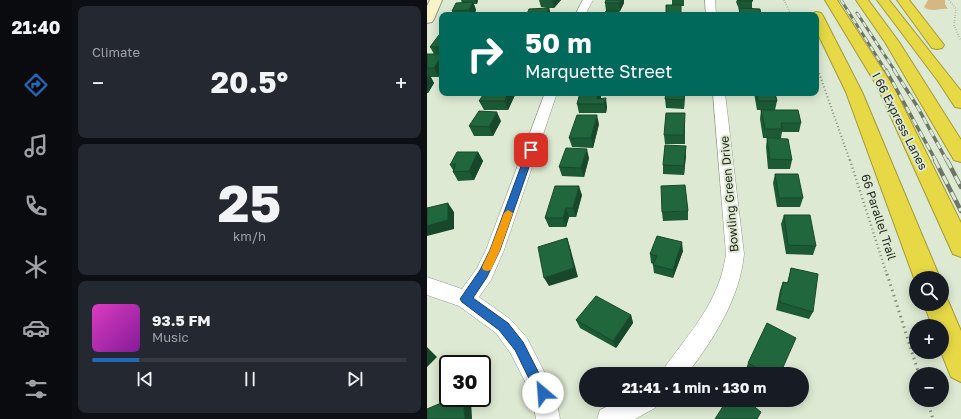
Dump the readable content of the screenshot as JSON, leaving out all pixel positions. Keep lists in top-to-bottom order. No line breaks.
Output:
{"streets":{"highway":["I 66 Express Lanes"],"street":["Bowling Green Drive"],"path":["66 Parallel Trail"]},"page":{"tabs":"21:40","tile":["Climate",["25","km/h"]],"turn":["50 m","Marquette Street"],"heat":["−","20.5°","+"],"map_buttons":["+","−"],"song":["93.5 FM","Music"],"limit":"30","trip":"21:41 · 1 min · 130 m"}}
